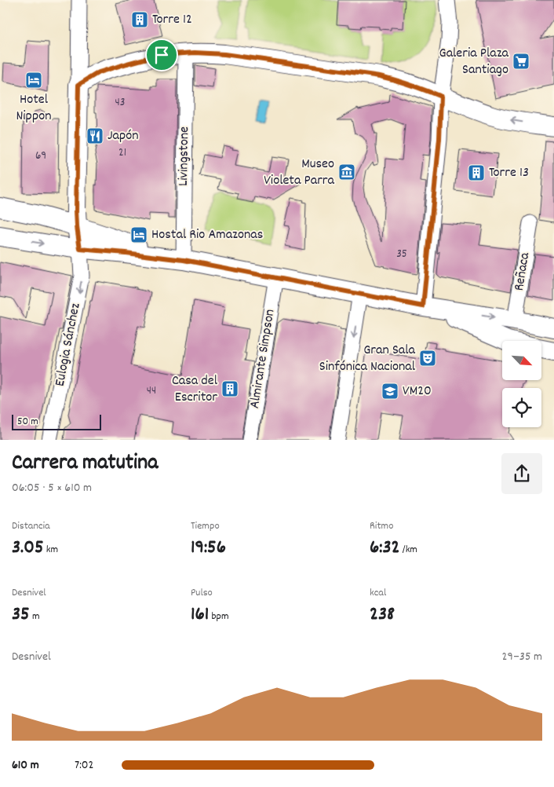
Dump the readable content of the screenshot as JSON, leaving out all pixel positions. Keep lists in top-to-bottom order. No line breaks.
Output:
{"streets":{"street":["Livingstone","Reñaca","Eulogia Sánchez","Almirante Simpson"]},"one_way":["Eulogia Sánchez"],"places":{"building":["Torre 12","Torre 13","Casa del Escritor"],"supermarket":["Galeria Plaza Santiago"],"hotel":["Hotel Nippon","Hostal Rio Amazonas"],"restaurant":["Japón"],"museum":["Museo Violeta Parra"],"theatre":["Gran Sala Sinfónica Nacional"],"school or university":["VM20"]},"house_numbers":["43","21","69","35","44"],"scale_bar":"50 m","north":"bottom right","page":{"scale":"50 m","heading":["Carrera matutina","06:05 · 5 × 610 m"],"stats":[["Distancia","3.05 km"],["Tiempo","19:56"],["Ritmo","6:32 /km"],["Desnivel","35 m"],["Pulso","161 bpm"],["kcal","238"]],"chart":["Desnivel","29–35 m"],"list":[{"name":"610 m","note":"7:02"}]}}
